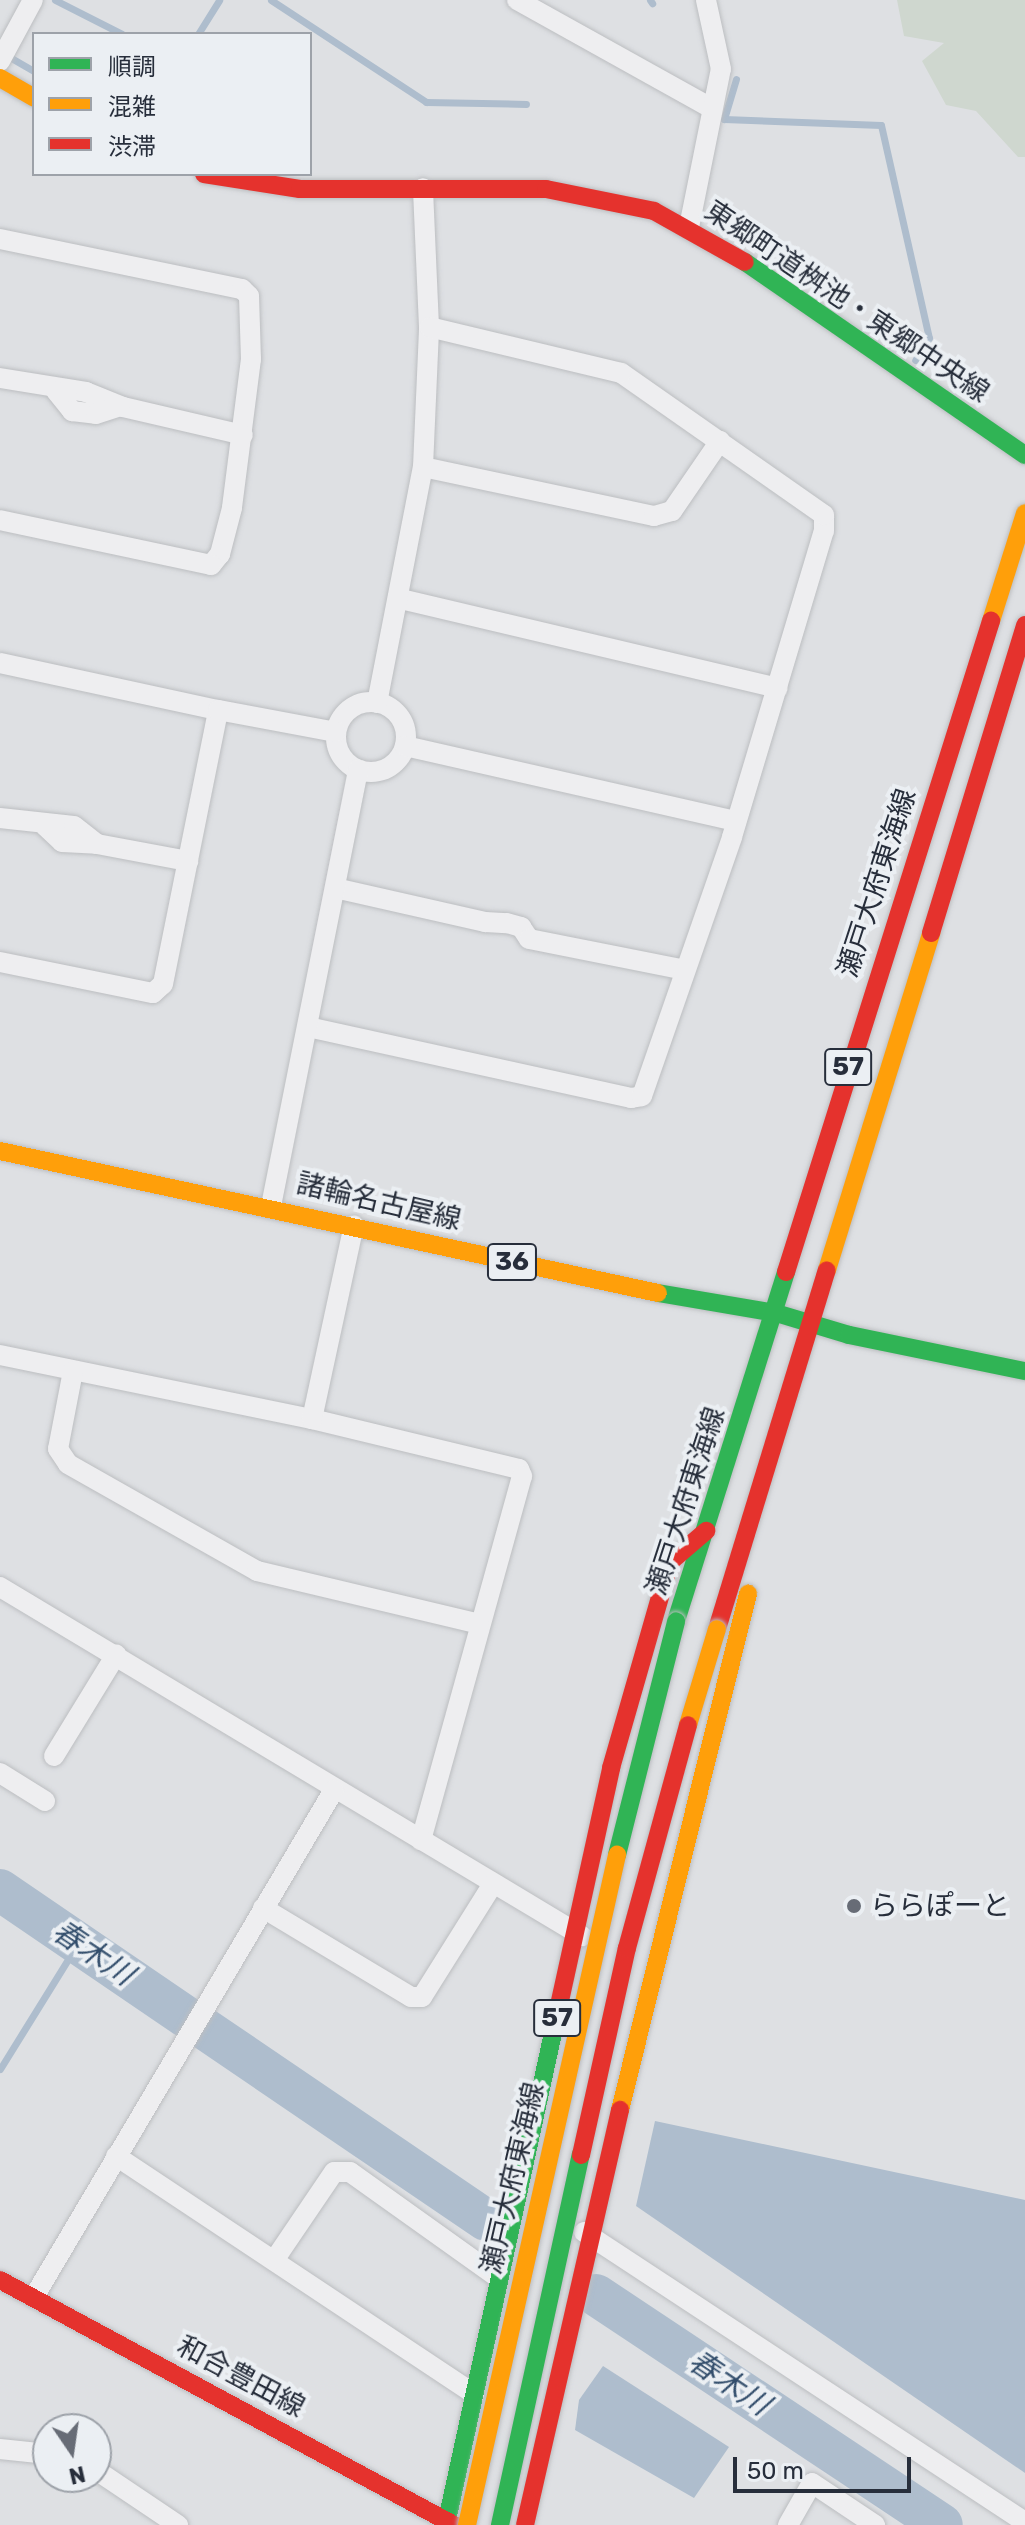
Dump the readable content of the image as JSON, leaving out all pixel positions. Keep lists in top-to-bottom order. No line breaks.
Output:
{"streets":{"main road":["東郷町道桝池・東郷中央線","瀬戸大府東海線","57","諸輪名古屋線","36","和合豊田線"]},"crossings":[["瀬戸大府東海線","57"],["瀬戸大府東海線","諸輪名古屋線"],["57","諸輪名古屋線"],["57","和合豊田線"]],"water":["春木川"],"places":["ららぽーと"],"legend":["順調","混雑","渋滞"],"scale_bar":"50 m","north":"bottom"}
